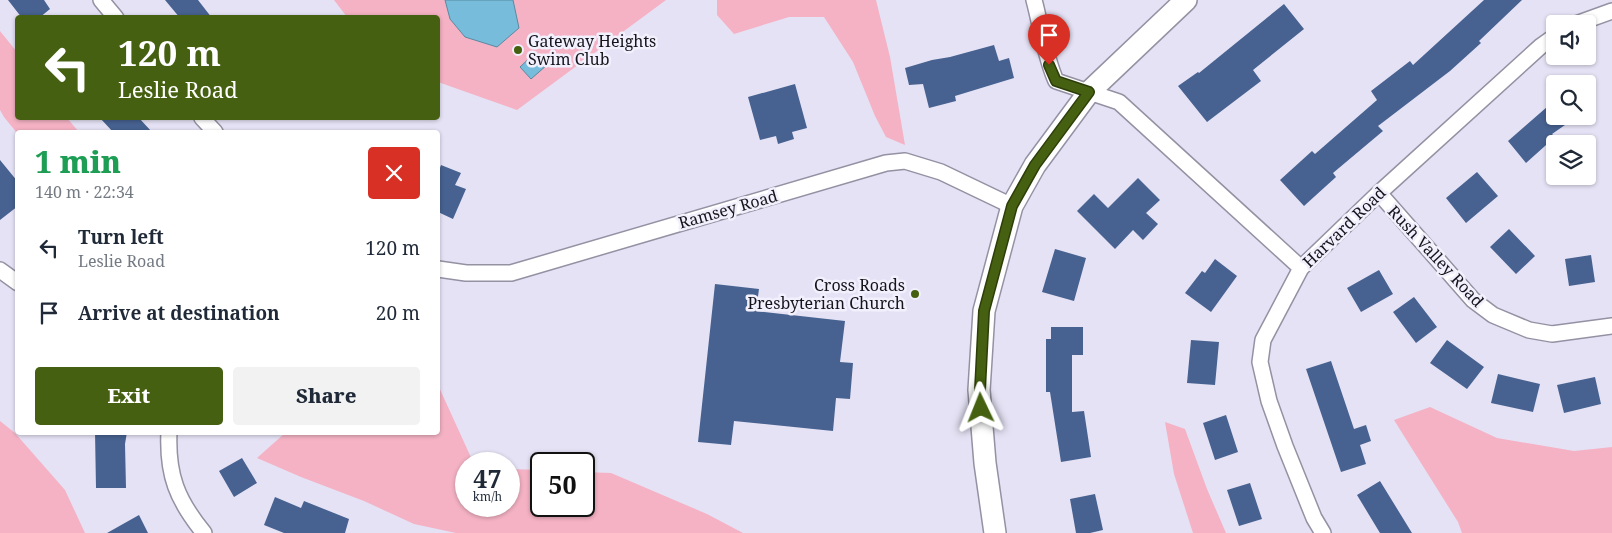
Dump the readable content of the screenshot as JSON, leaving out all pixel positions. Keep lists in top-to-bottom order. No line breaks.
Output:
{"streets":{"street":["Ramsey Road","Harvard Road","Rush Valley Road"]},"crossings":[["Harvard Road","Rush Valley Road"]],"places":["Gateway Heights Swim Club","Cross Roads Presbyterian Church"],"page":{"turn":["120 m","Leslie Road"],"heading":["1 min","140 m · 22:34"],"list":[{"name":"Turn left","note":"Leslie Road","value":"120 m"},{"name":"Arrive at destination","value":"20 m"}],"buttons":["Exit","Share"],"speed":"47 km/h","limit":"50"}}
